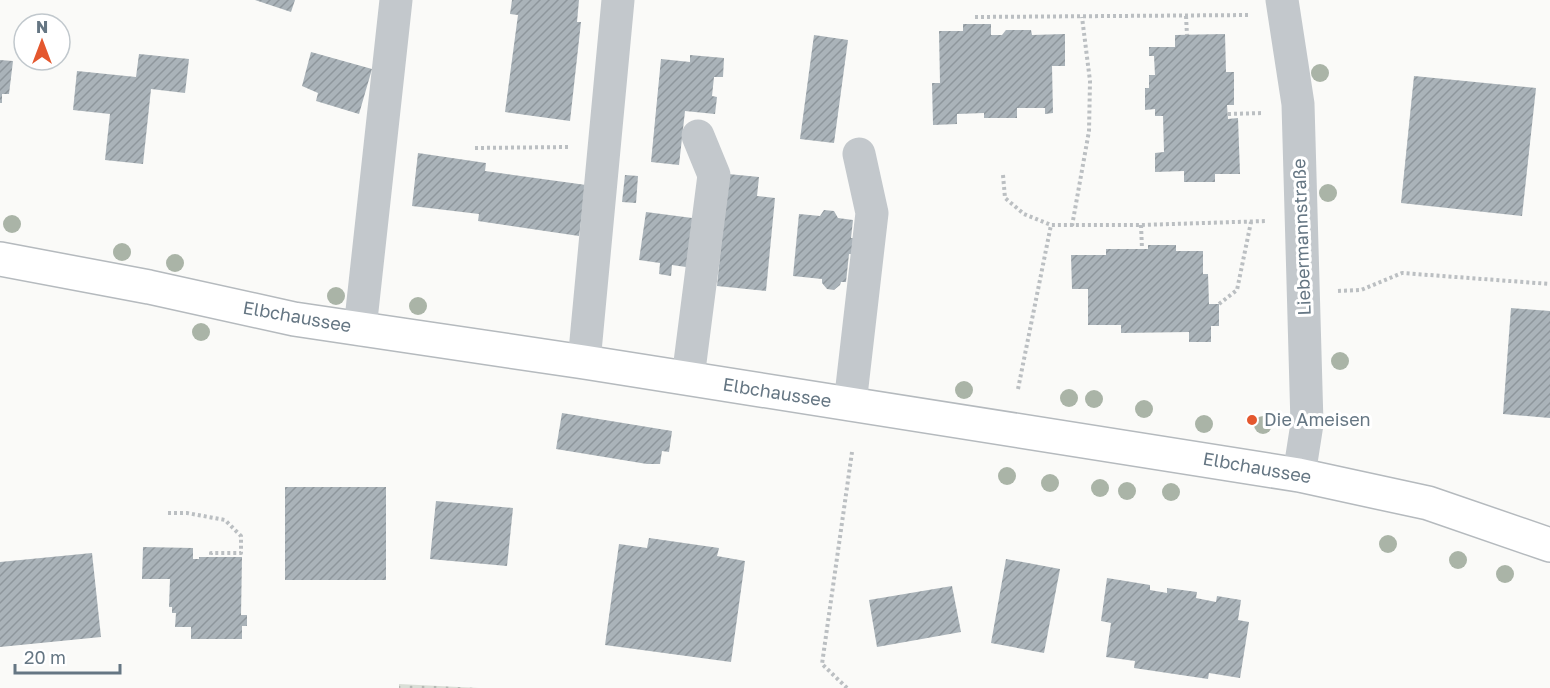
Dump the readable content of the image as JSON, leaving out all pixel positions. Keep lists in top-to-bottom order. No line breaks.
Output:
{"streets":{"main road":["Elbchaussee"],"street":["Liebermannstraße"]},"crossings":[["Liebermannstraße","Elbchaussee"]],"places":["Die Ameisen"],"scale_bar":"20 m","north":"top"}
